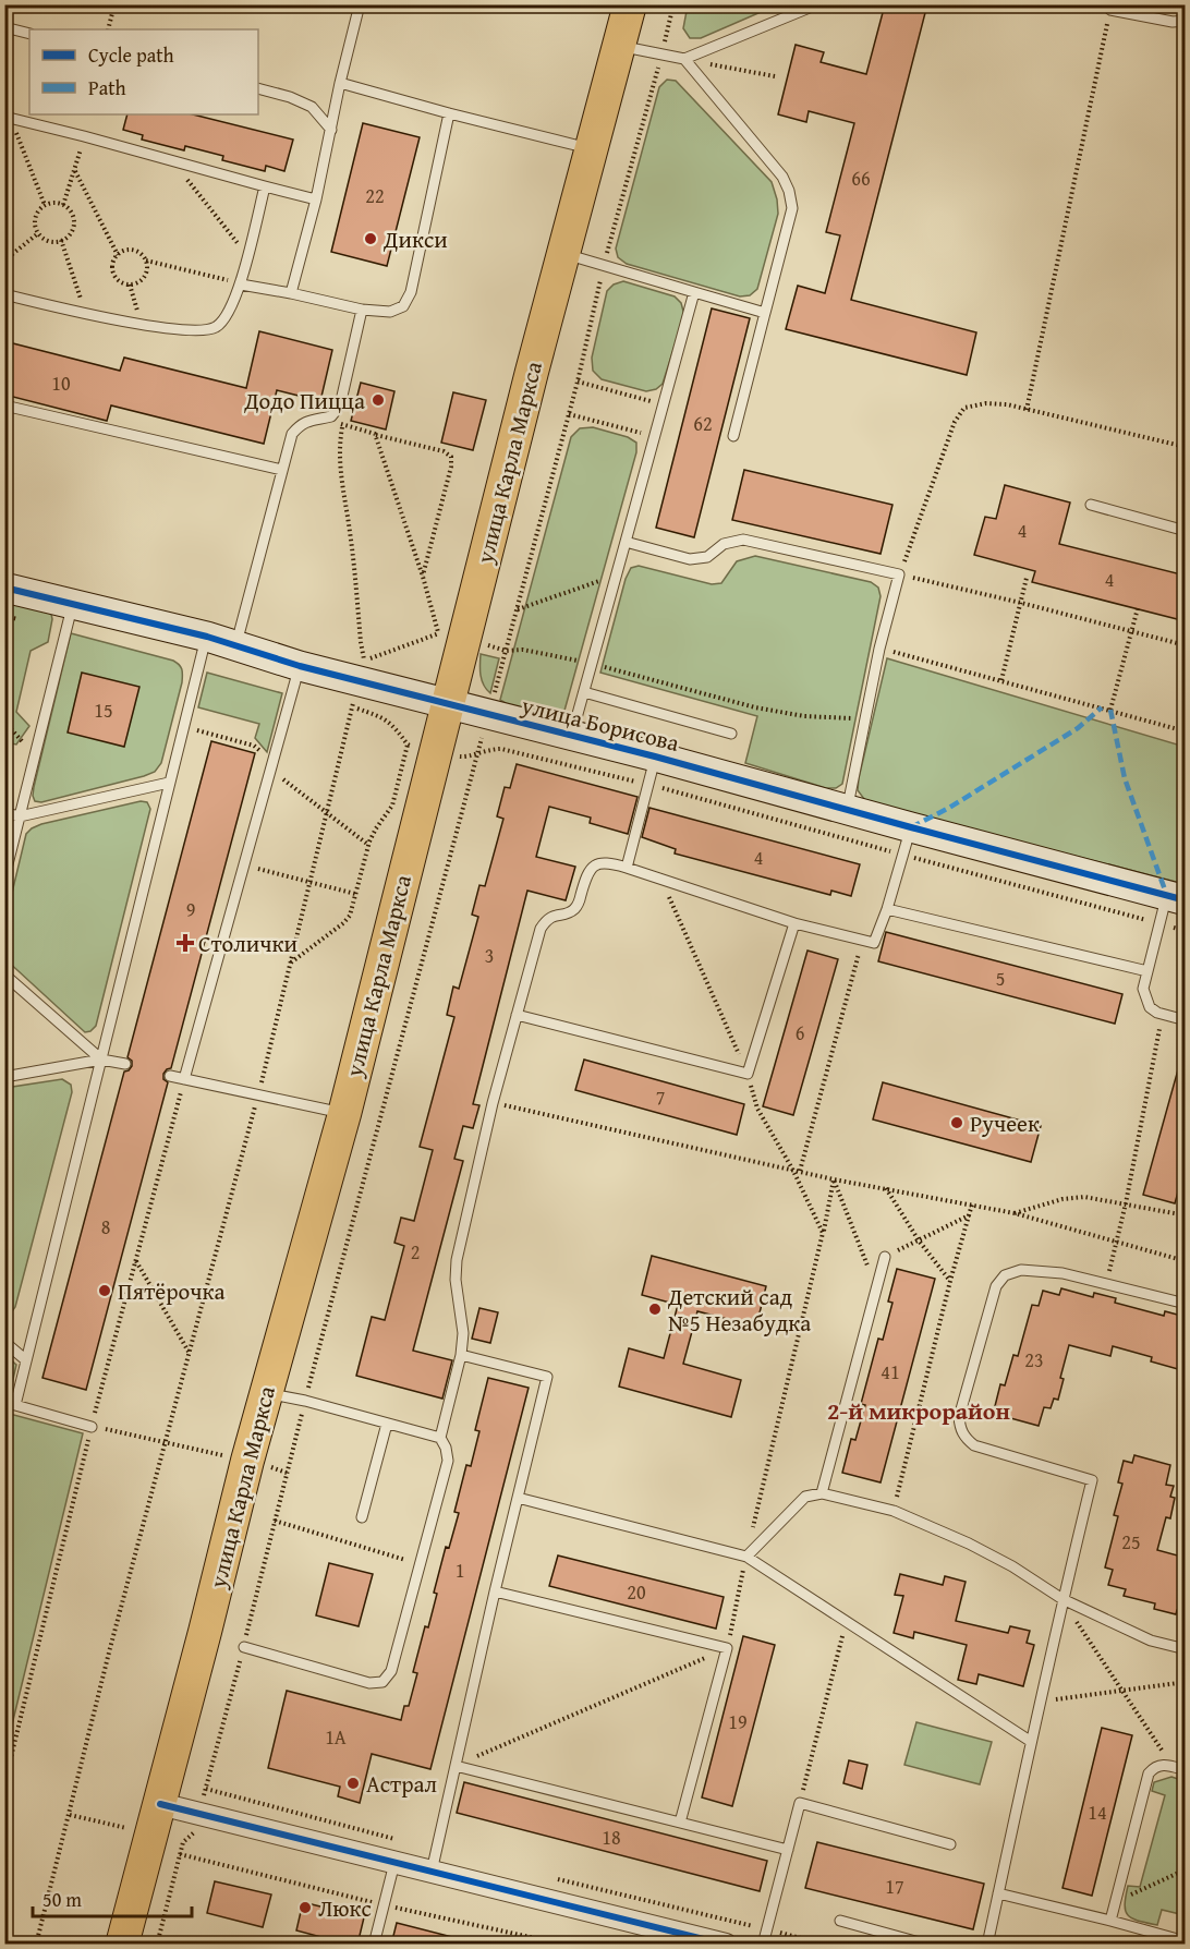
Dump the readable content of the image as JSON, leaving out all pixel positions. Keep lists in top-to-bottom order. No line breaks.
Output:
{"streets":{"main road":["улица Карла Маркса"],"street":["улица Борисова"]},"crossings":[["улица Карла Маркса","улица Борисова"]],"districts":["2-й микрорайон"],"places":{"other":["Дикси","Додо Пицца","Ручеек","Пятёрочка","Детский сад №5 Незабудка","Астрал","Люкс"],"health":["Столички"]},"house_numbers":["66","22","10","62","4","4","15","4","9","3","5","6","7","8","2","23","41","25","1","20","19","1А","14","18","17"],"legend":["Cycle path","Path"],"scale_bar":"50 m"}
